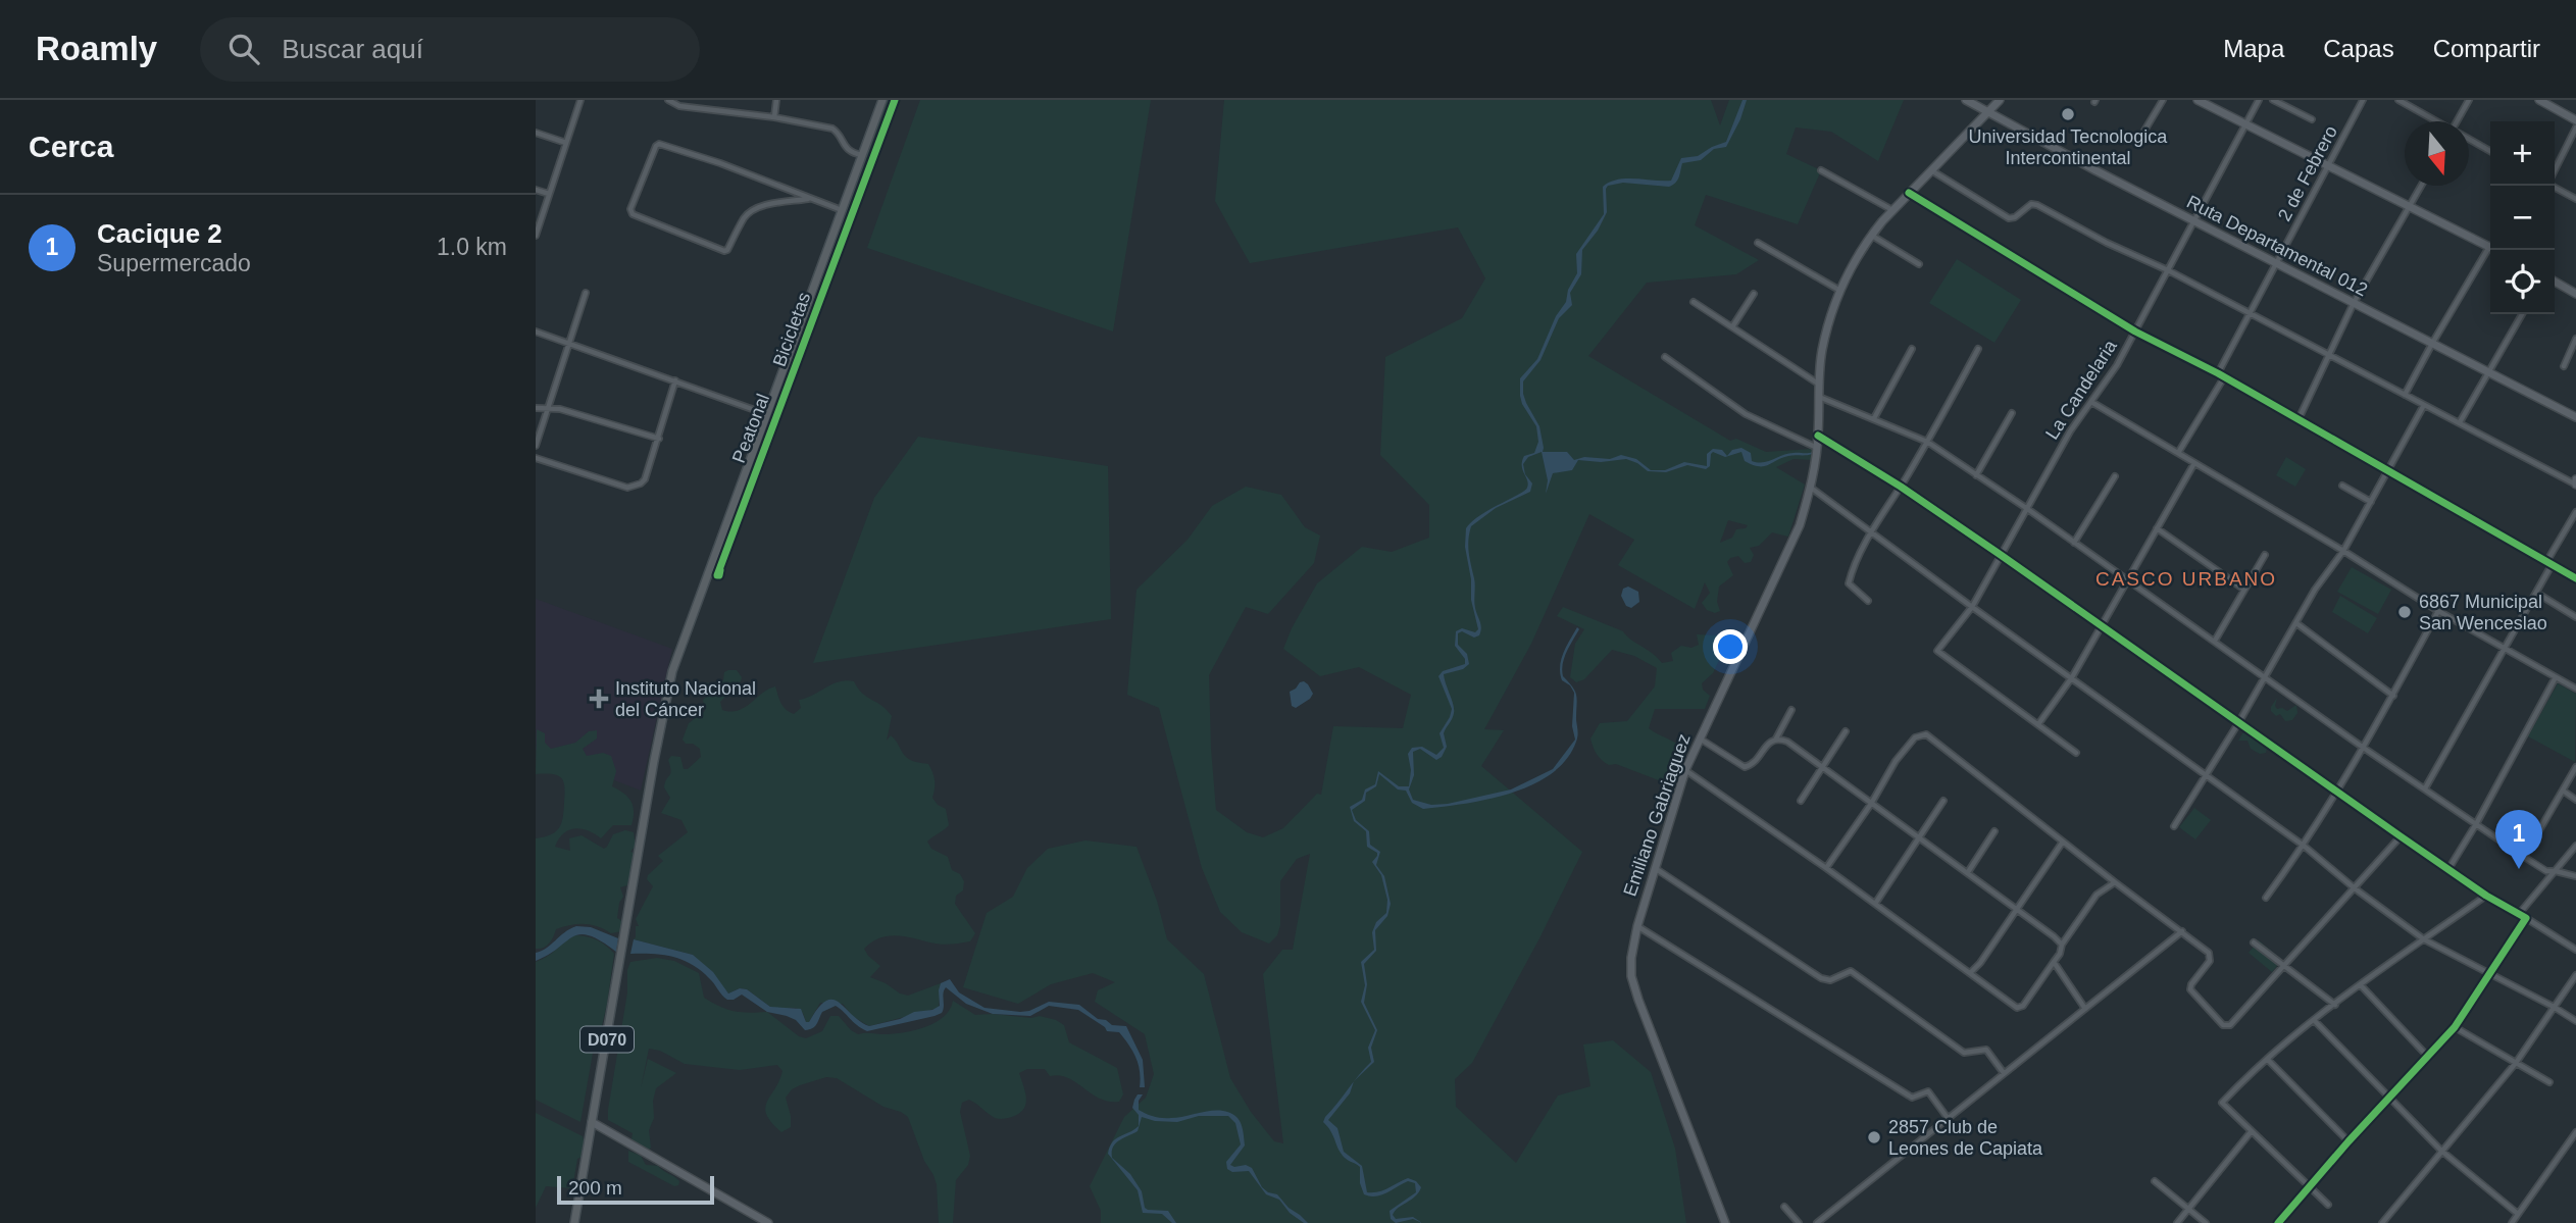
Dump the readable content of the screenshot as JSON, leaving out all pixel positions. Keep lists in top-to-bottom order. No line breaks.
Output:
{"streets":{"main road":["Ruta Departamental 012","Emiliano Gabriaguez","D070"],"street":["2 de Febrero","La Candelaria"],"cycle path":["Bicicletas"]},"crossings":[["2 de Febrero","Ruta Departamental 012"],["Ruta Departamental 012","La Candelaria"],["Ruta Departamental 012","Emiliano Gabriaguez"]],"districts":["CASCO URBANO"],"places":{"other":["Universidad Tecnologica Intercontinental","6867 Municipal San Wenceslao","2857 Club de Leones de Capiata"],"health":["Instituto Nacional del Cáncer"]},"scale_bar":"200 m","north":"bottom","page":{"header":"Roamly","search":"Buscar aquí","nav":["Mapa","Capas","Compartir"],"heading":"Cerca","map_buttons":["+","−"],"list":[{"mark":"1","name":"Cacique 2","note":"Supermercado","value":"1.0 km"}],"pins":"1","scale":"200 m"}}
